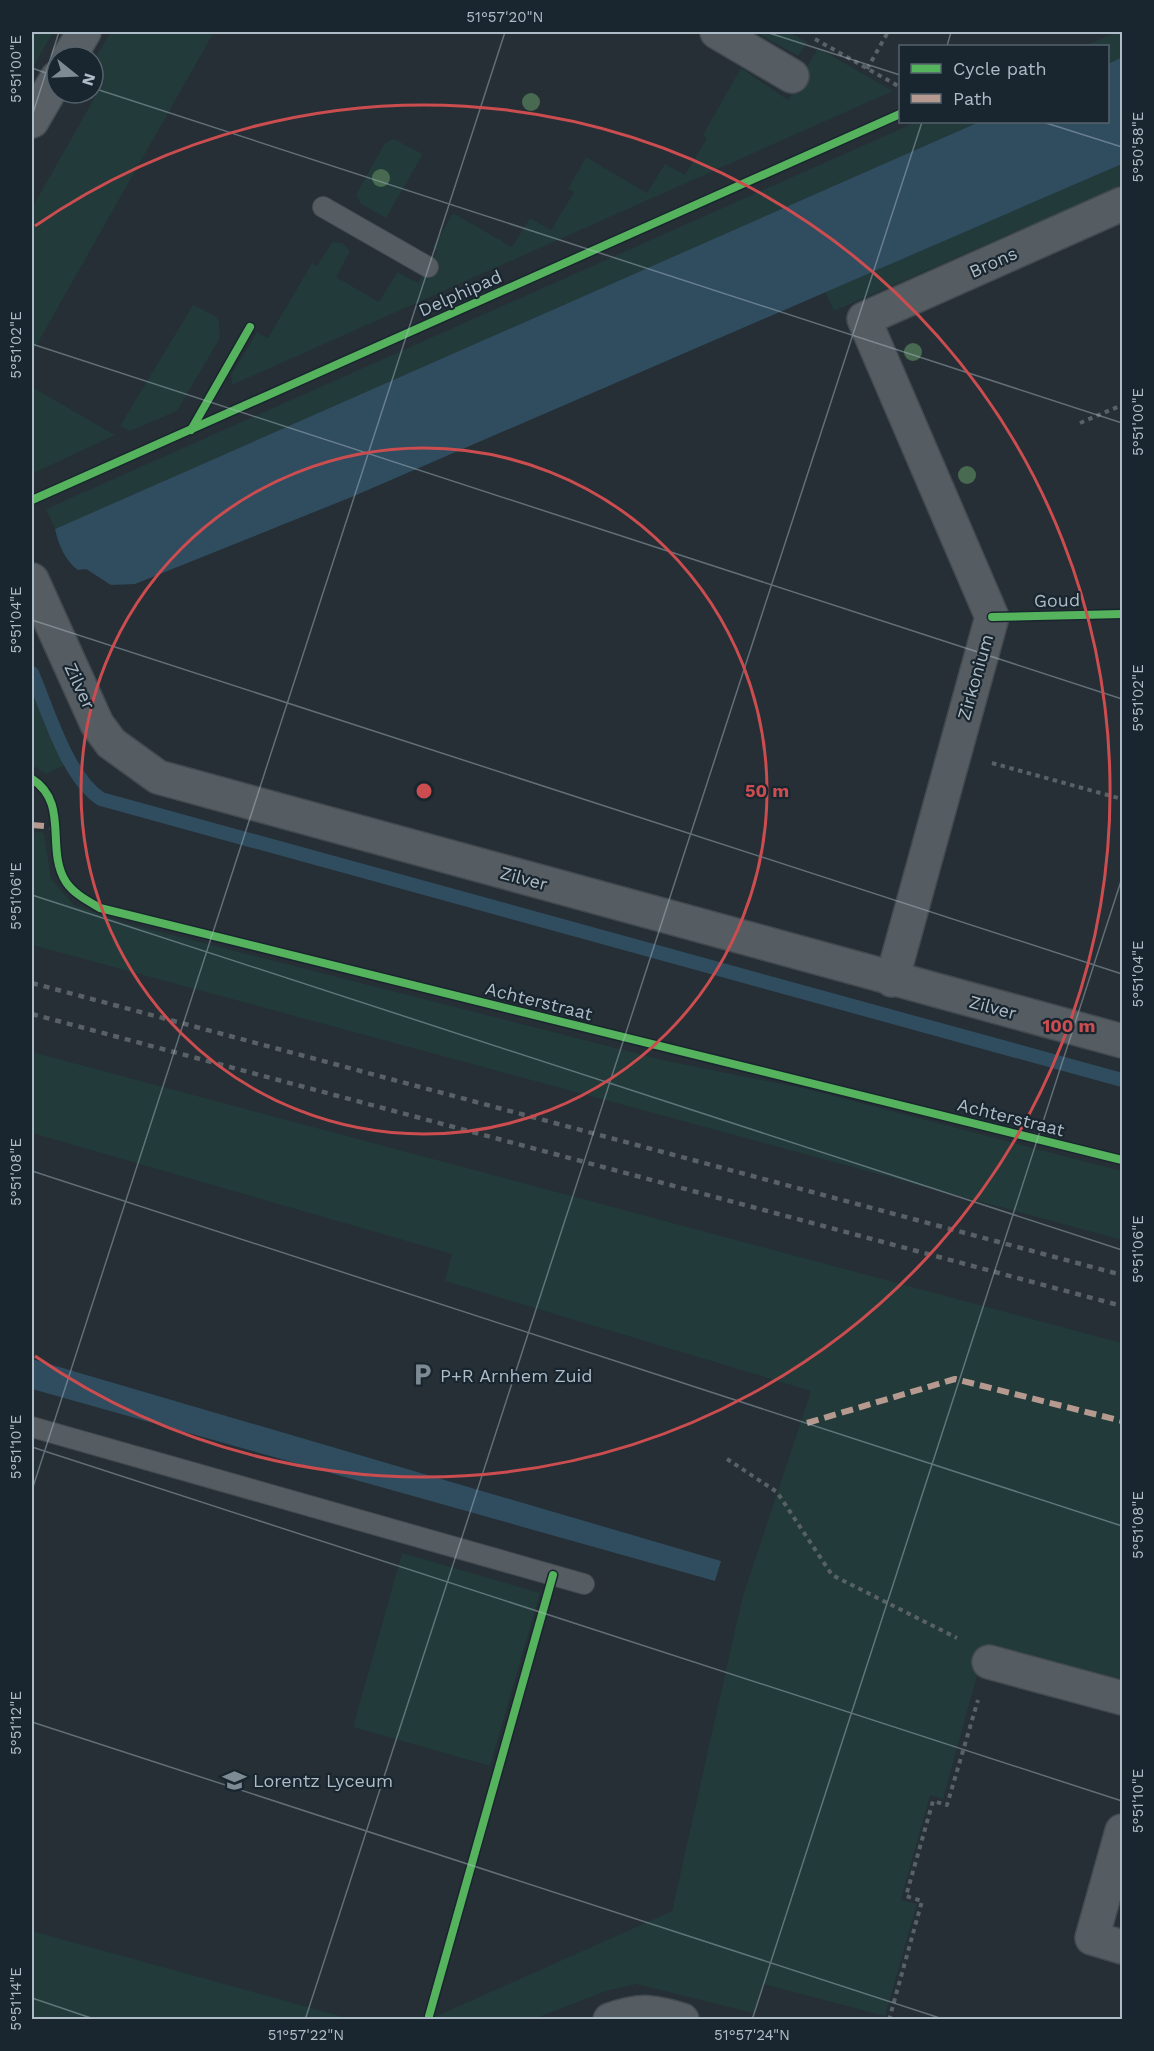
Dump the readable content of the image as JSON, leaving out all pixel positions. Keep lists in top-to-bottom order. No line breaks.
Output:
{"streets":{"street":["Brons","Zirkonium","Zilver"],"cycle path":["Delphipad","Goud","Achterstraat"]},"crossings":[["Brons","Zirkonium"],["Zirkonium","Zilver"]],"places":{"parking":["P+R Arnhem Zuid"],"school or university":["Lorentz Lyceum"]},"legend":["Cycle path","Path"],"north":"right","coordinates":["51°57'20\"N","5°51'00\"E","5°50'58\"E","5°51'02\"E","5°51'04\"E","5°51'06\"E","5°51'08\"E","5°51'10\"E","5°51'12\"E","5°51'14\"E","51°57'22\"N","51°57'24\"N"],"rings":["50 m","100 m"]}
